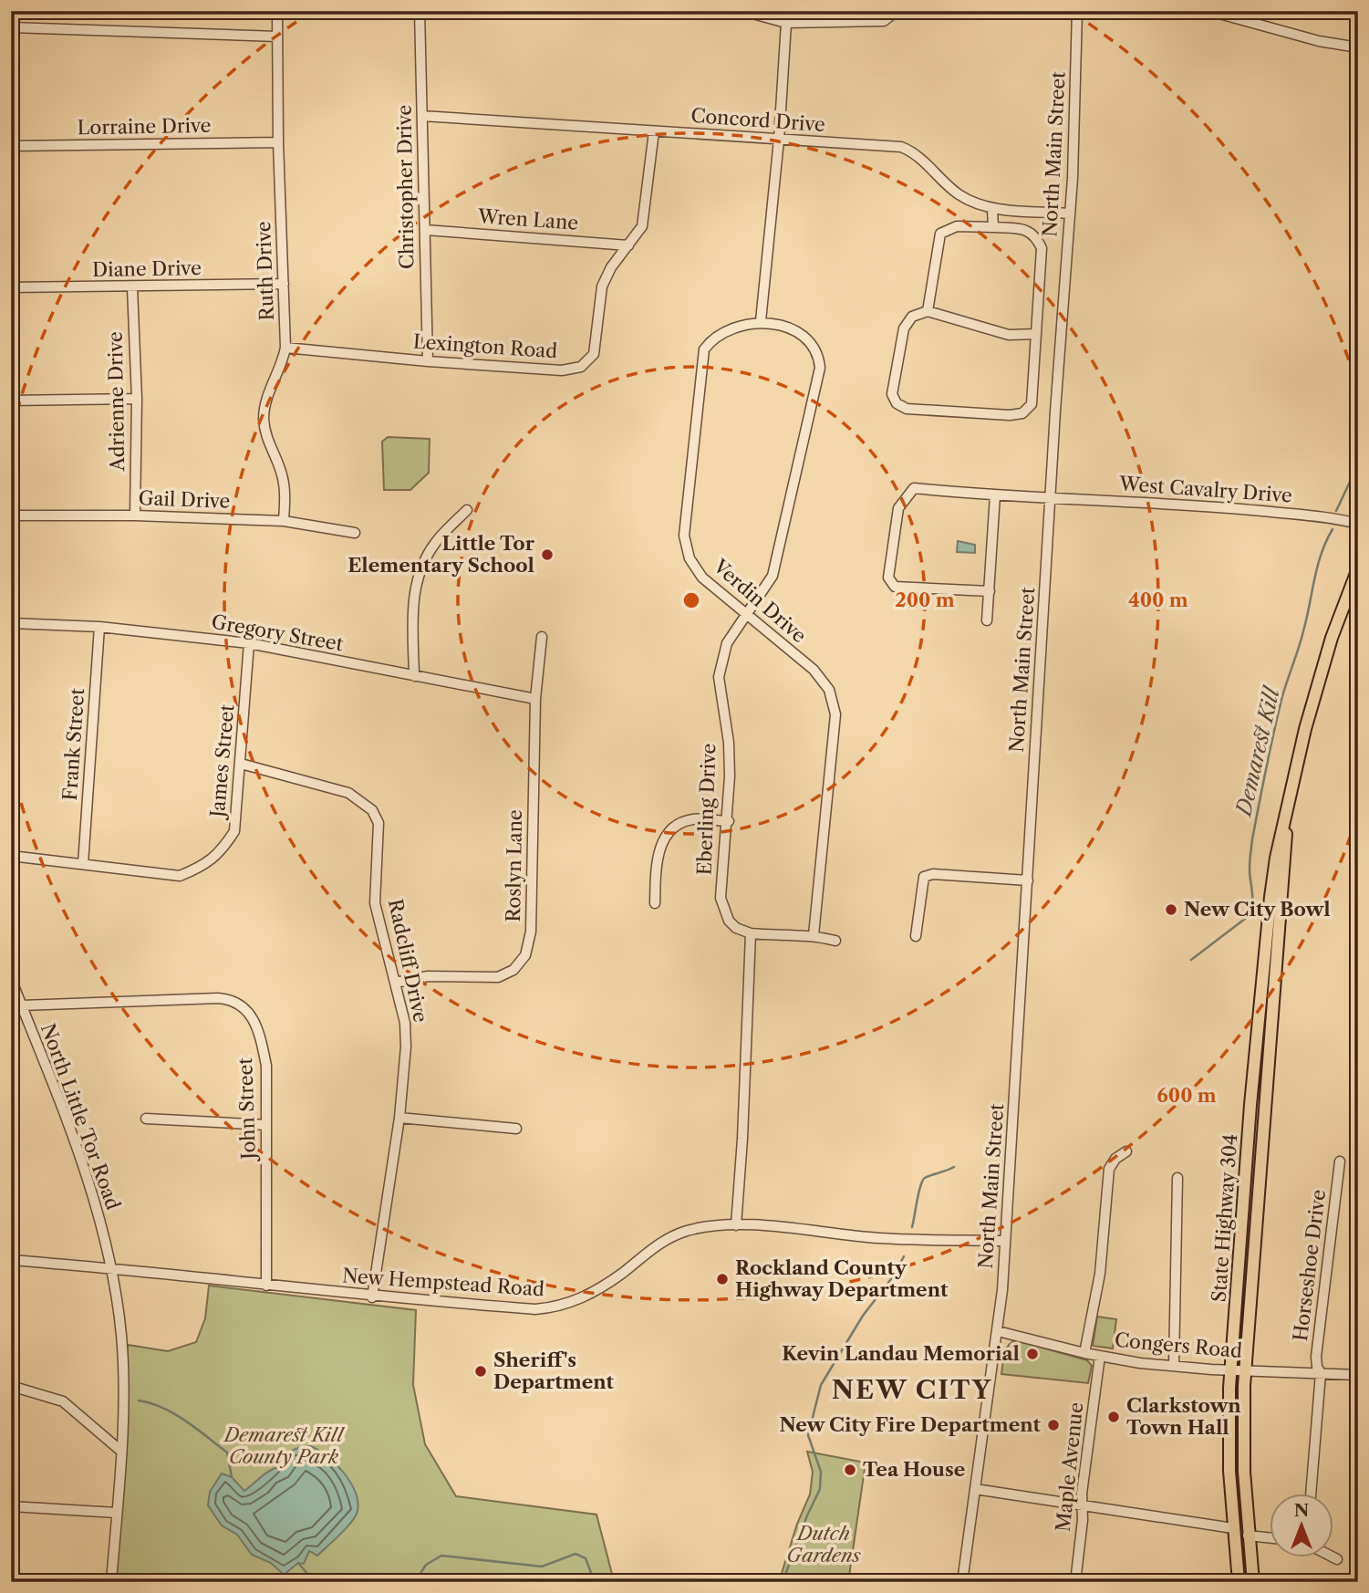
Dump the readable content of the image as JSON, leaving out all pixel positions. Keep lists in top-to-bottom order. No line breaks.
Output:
{"streets":{"main road":["State Highway 304"],"street":["Concord Drive","Lorraine Drive","North Main Street","Christopher Drive","Wren Lane","Diane Drive","Ruth Drive","Lexington Road","Adrienne Drive","West Cavalry Drive","Gail Drive","Verdin Drive","Gregory Street","Frank Street","James Street","Eberling Drive","Roslyn Lane","Radcliff Drive","John Street","North Little Tor Road","Horseshoe Drive","New Hempstead Road","Congers Road","Maple Avenue"]},"crossings":[["Concord Drive","North Main Street"],["Concord Drive","Christopher Drive"],["Concord Drive","Lexington Road"],["Lorraine Drive","Ruth Drive"],["North Main Street","West Cavalry Drive"],["North Main Street","New Hempstead Road"],["North Main Street","Congers Road"],["Christopher Drive","Wren Lane"],["Christopher Drive","Lexington Road"],["Wren Lane","Lexington Road"],["Diane Drive","Ruth Drive"],["Diane Drive","Adrienne Drive"],["Ruth Drive","Lexington Road"],["Ruth Drive","Gail Drive"],["Adrienne Drive","Gail Drive"],["Verdin Drive","Eberling Drive"],["Gregory Street","Frank Street"],["Gregory Street","James Street"],["Gregory Street","Roslyn Lane"],["Frank Street","James Street"],["James Street","Radcliff Drive"],["Roslyn Lane","Radcliff Drive"],["Radcliff Drive","New Hempstead Road"],["John Street","North Little Tor Road"],["John Street","New Hempstead Road"],["North Little Tor Road","New Hempstead Road"],["State Highway 304","Congers Road"],["Horseshoe Drive","Congers Road"],["Congers Road","Maple Avenue"]],"districts":["NEW CITY"],"water":["Demarest Kill"],"parks":["Demarest Kill County Park","Dutch Gardens"],"places":["Little Tor Elementary School","New City Bowl","Rockland County Highway Department","Kevin Landau Memorial","Sheriff's Department","Clarkstown Town Hall","New City Fire Department","Tea House"],"north":"top","rings":["200 m","400 m","600 m"]}
